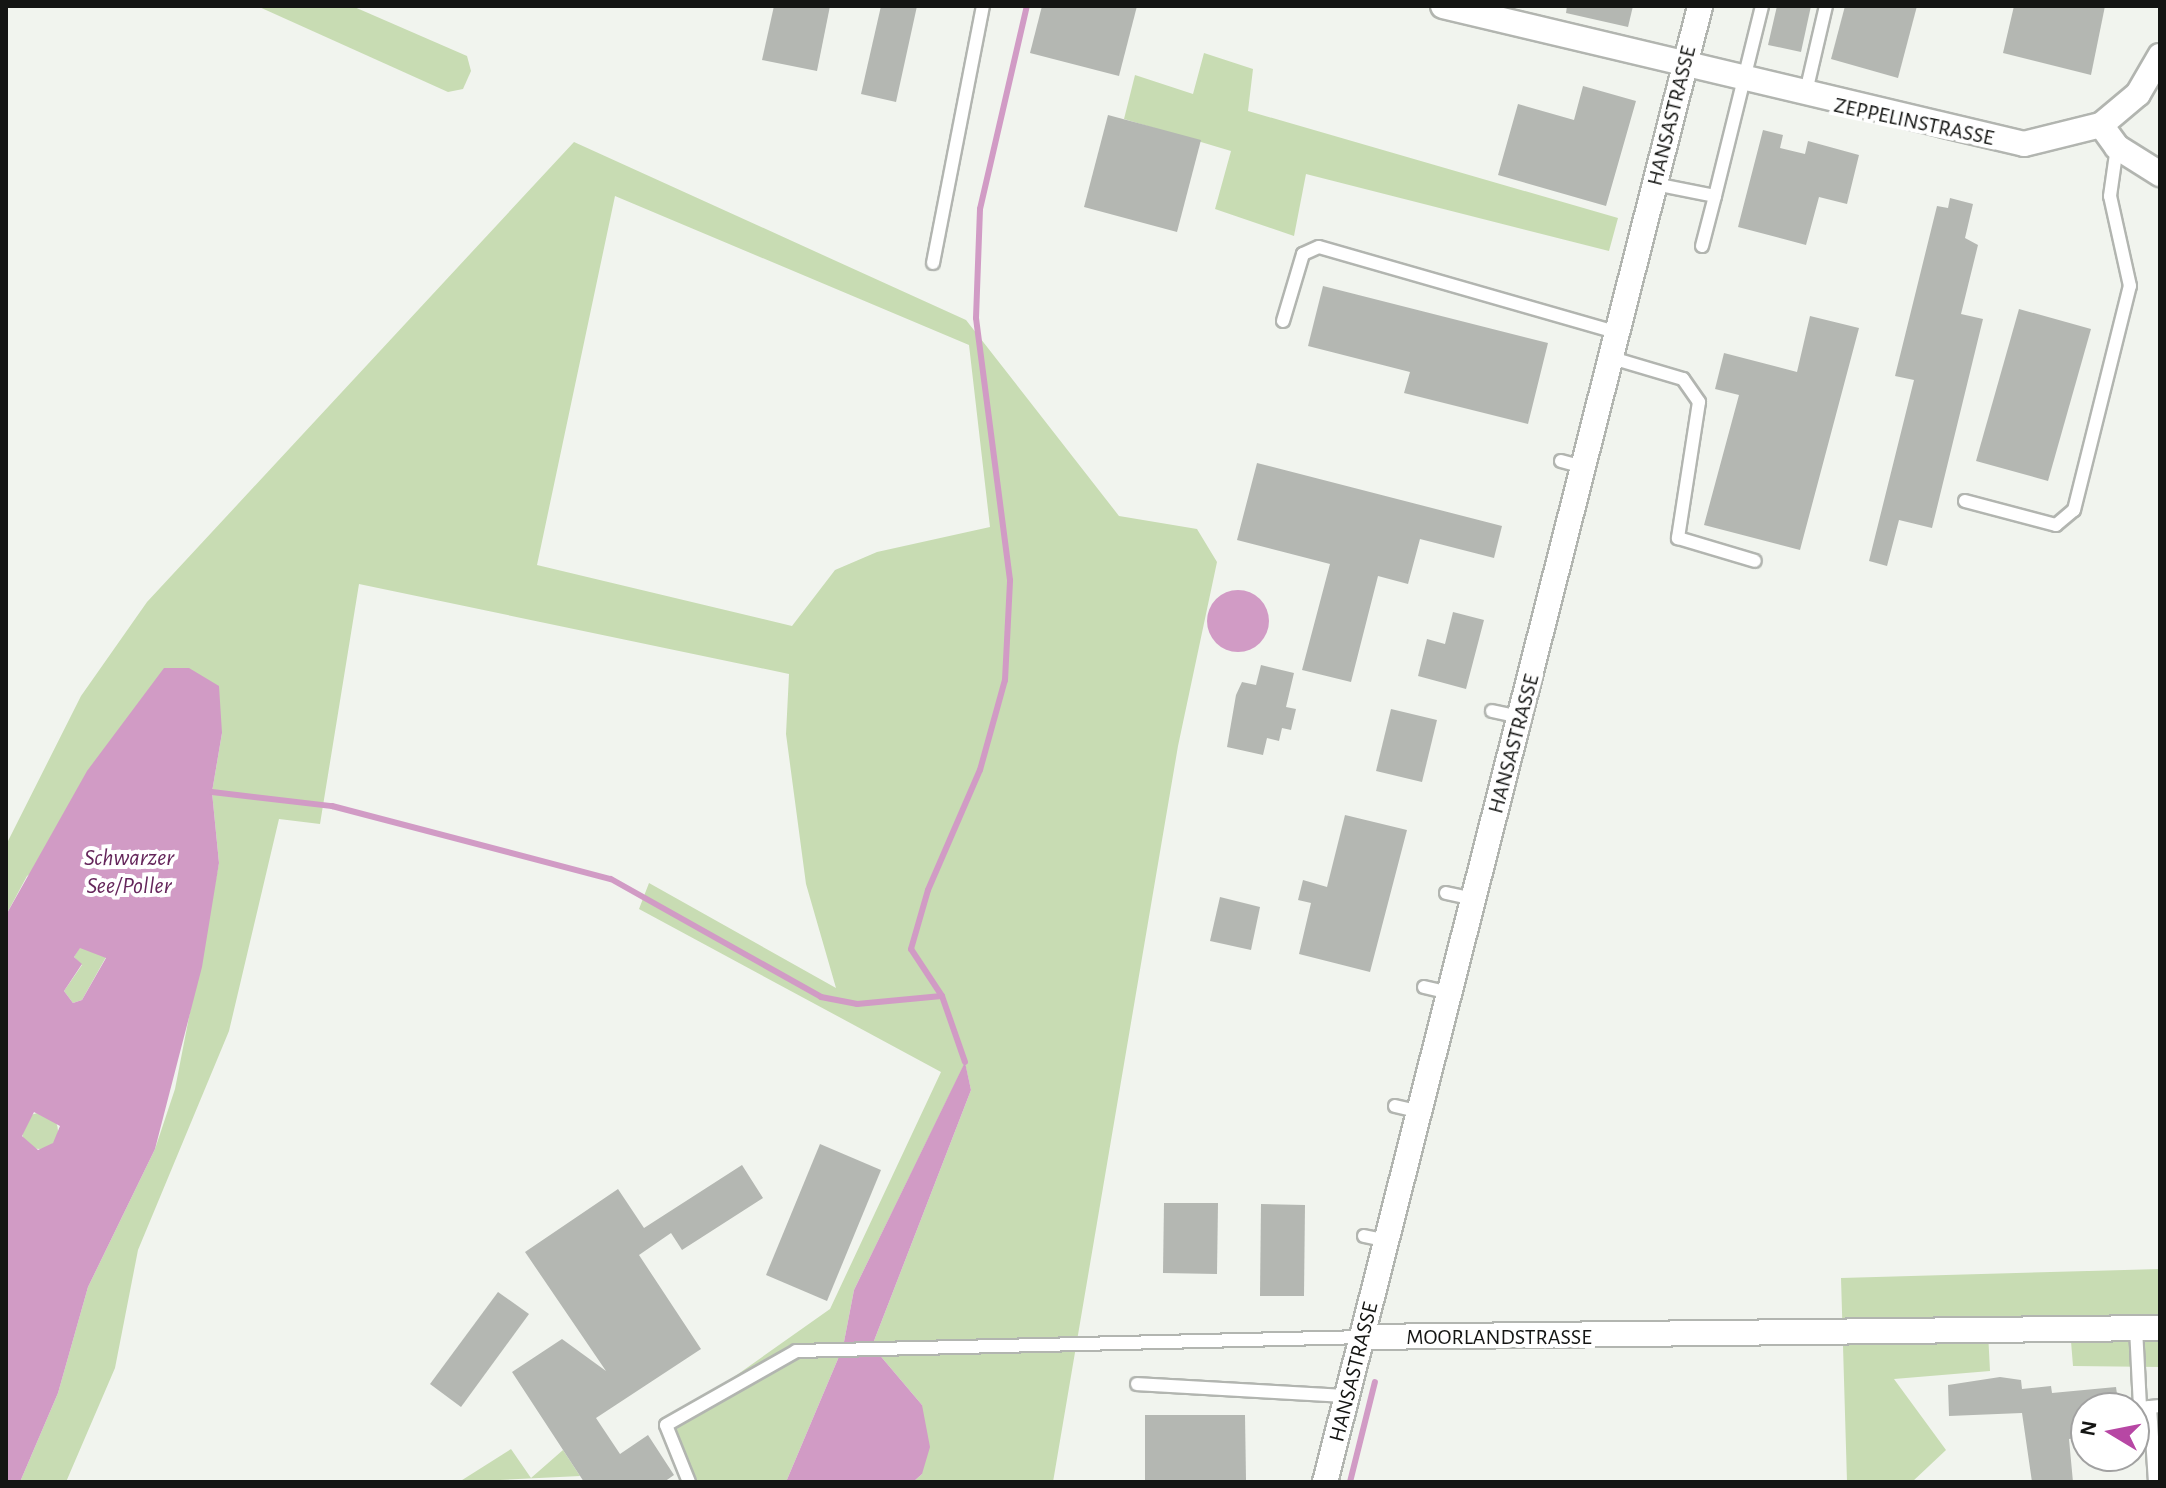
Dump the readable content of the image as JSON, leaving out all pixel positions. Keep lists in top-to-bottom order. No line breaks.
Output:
{"streets":{"street":["HANSASTRASSE","ZEPPELINSTRASSE","MOORLANDSTRASSE"]},"crossings":[["HANSASTRASSE","ZEPPELINSTRASSE"],["HANSASTRASSE","MOORLANDSTRASSE"]],"water":["Schwarzer See/Poller"],"north":"left"}
